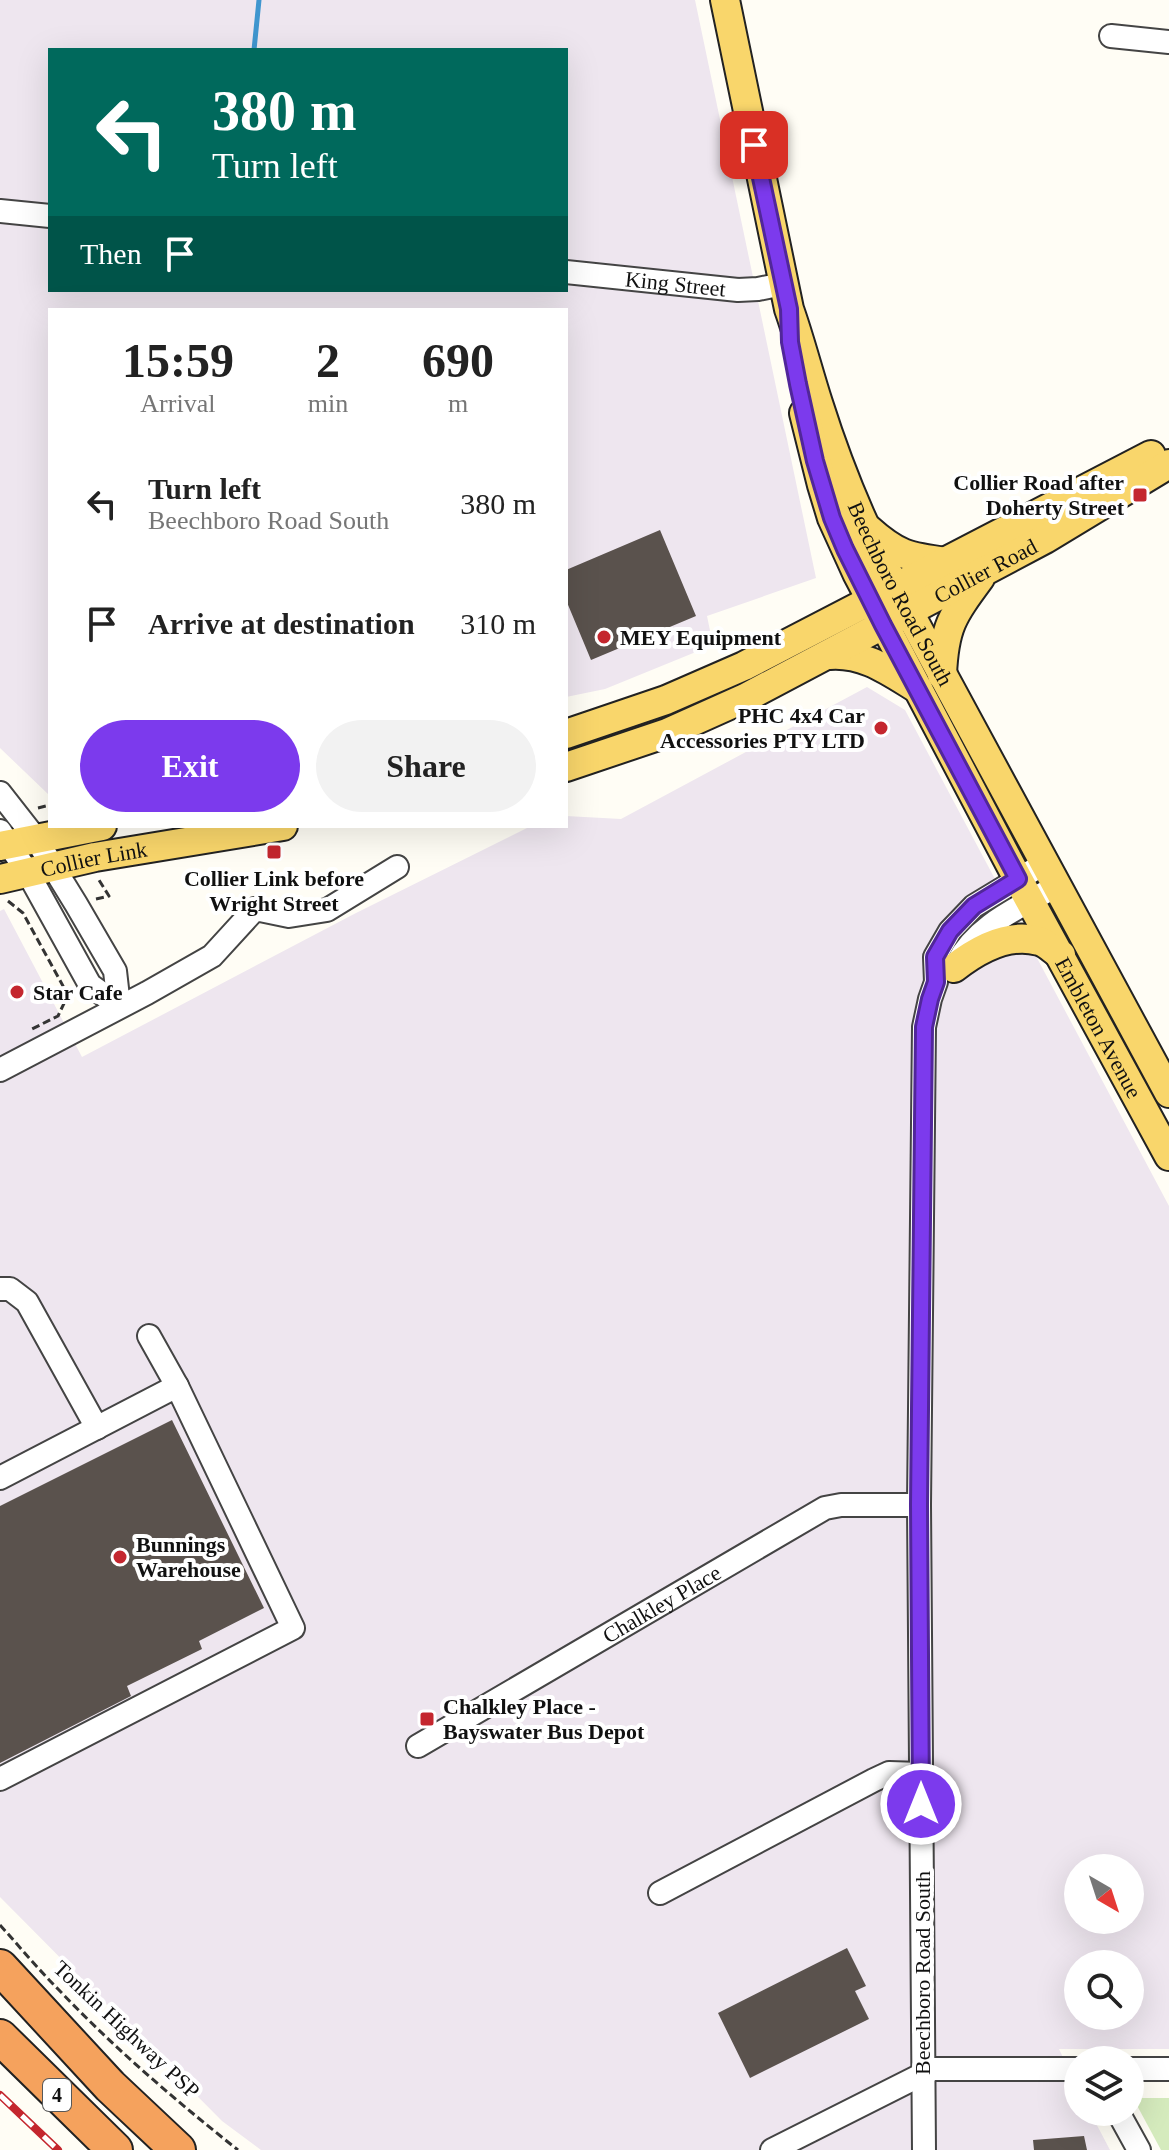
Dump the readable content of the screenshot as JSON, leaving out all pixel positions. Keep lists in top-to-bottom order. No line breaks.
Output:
{"streets":{"highway":["4"],"main road":["Collier Road","Beechboro Road South","Collier Link","Embleton Avenue"],"street":["King Street","Chalkley Place"],"path":["Tonkin Highway PSP"]},"crossings":[["King Street","Beechboro Road South"],["Collier Road","Beechboro Road South"],["Beechboro Road South","Embleton Avenue"],["Beechboro Road South","Chalkley Place"]],"places":{"transit":["Collier Road after Doherty Street","Collier Link before Wright Street","Chalkley Place - Bayswater Bus Depot"],"other":["MEY Equipment","PHC 4x4 Car Accessories PTY LTD","Star Cafe","Bunnings Warehouse"]},"north":"bottom right","page":{"turn":["380 m","Turn left"],"then":"Then","eta":["15:59","Arrival","2","min","690","m"],"list":[{"name":"Turn left","note":"Beechboro Road South","value":"380 m"},{"name":"Arrive at destination","value":"310 m"}],"buttons":["Exit","Share"]}}
